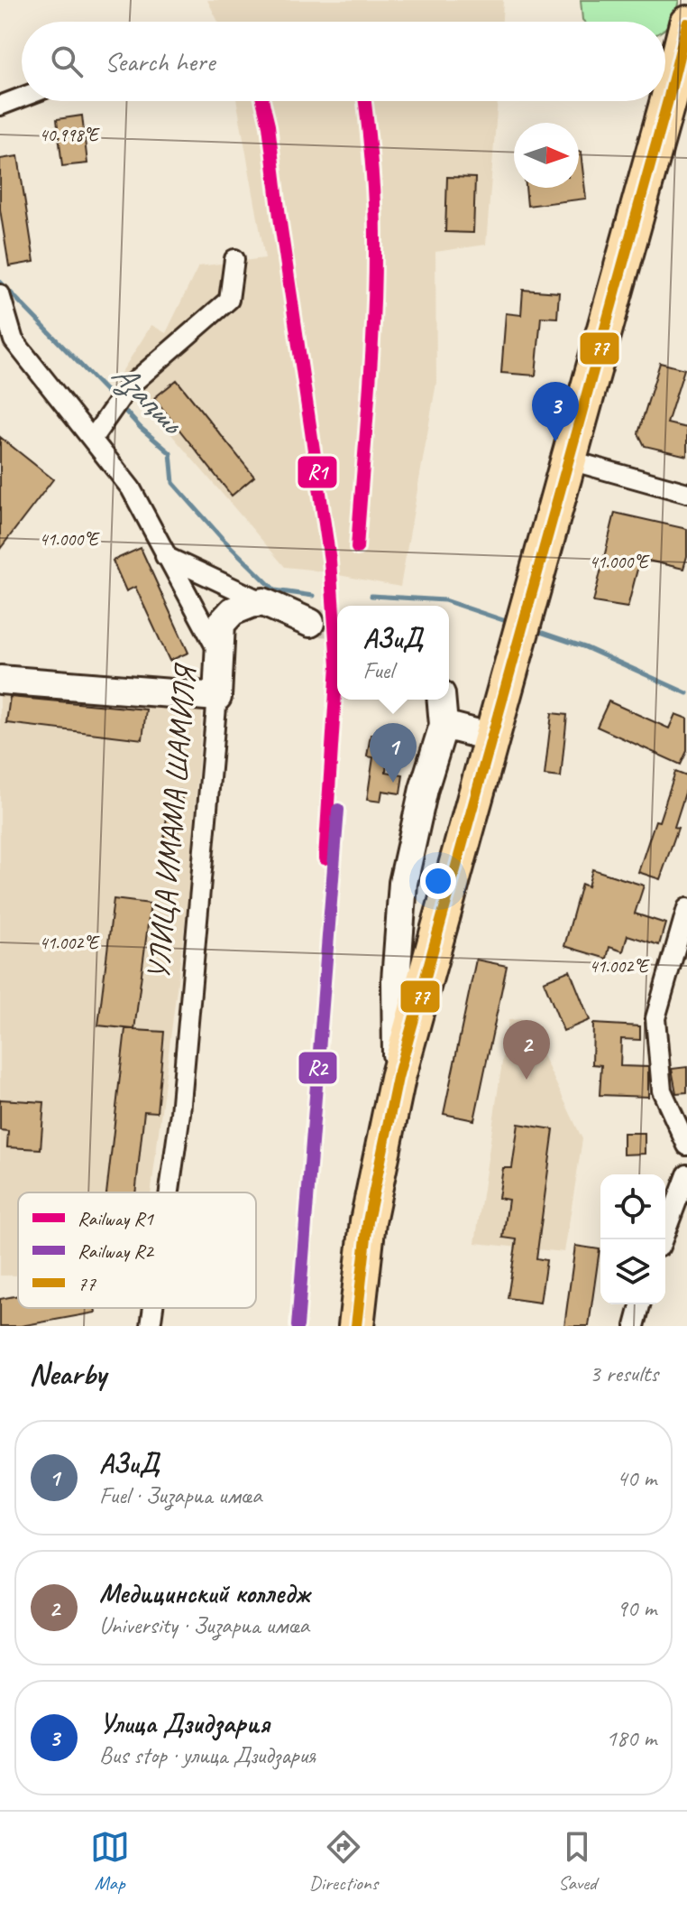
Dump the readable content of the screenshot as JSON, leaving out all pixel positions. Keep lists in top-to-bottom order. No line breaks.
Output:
{"streets":{"street":["УЛИЦА ИМАМА ШАМИЛЯ"]},"water":["Аӡаԥшь"],"lines":["transit line 77","rail line R1","rail line R2"],"legend":["Railway R1","Railway R2","77"],"north":"right","page":{"search":"Search here","pins":["3","1","2"],"popup":["АЗиД","Fuel"],"heading":["Nearby","3 results"],"list":[{"mark":"1","name":"АЗиД","note":"Fuel · Ӡиӡариа имҩа","value":"40 m"},{"mark":"2","name":"Медицинский колледж","note":"University · Ӡиӡариа имҩа","value":"90 m"},{"mark":"3","name":"Улица Дзидзария","note":"Bus stop · улица Дзидзария","value":"180 m"}],"nav":["Map","Directions","Saved"]},"coordinates":["40.998°E","41.000°E","41.002°E"]}
